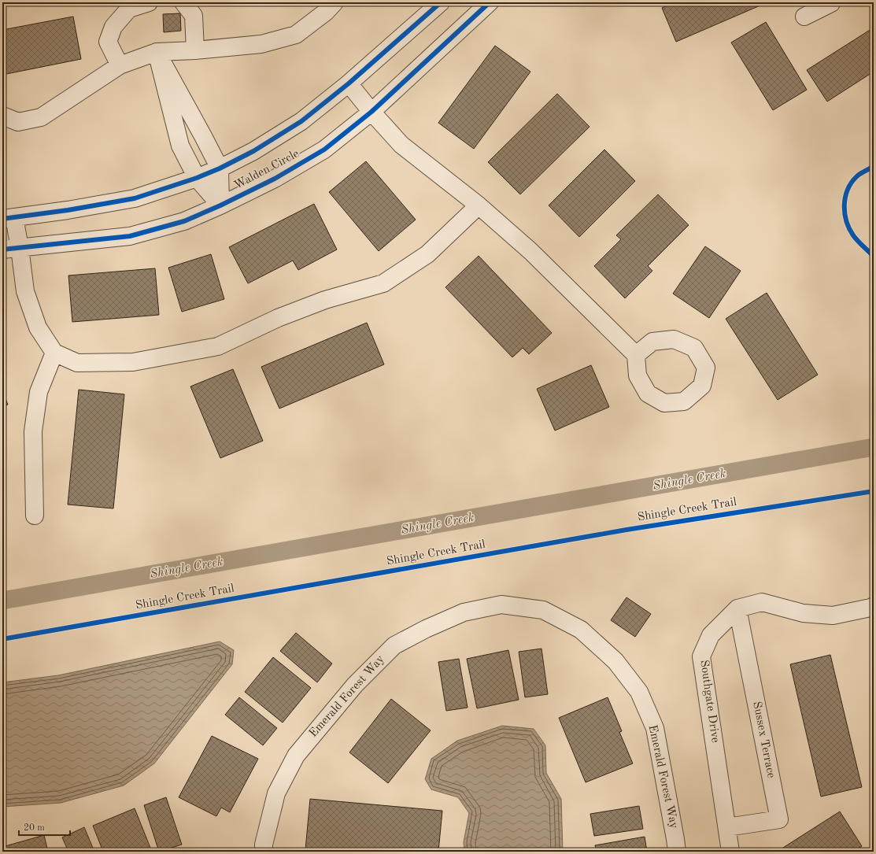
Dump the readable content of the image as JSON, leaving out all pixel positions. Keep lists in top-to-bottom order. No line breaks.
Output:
{"streets":{"street":["Walden Circle","Emerald Forest Way","Southgate Drive","Sussex Terrace"],"cycle path":["Shingle Creek Trail"]},"crossings":[["Southgate Drive","Sussex Terrace"]],"water":["Shingle Creek"],"scale_bar":"20 m"}
